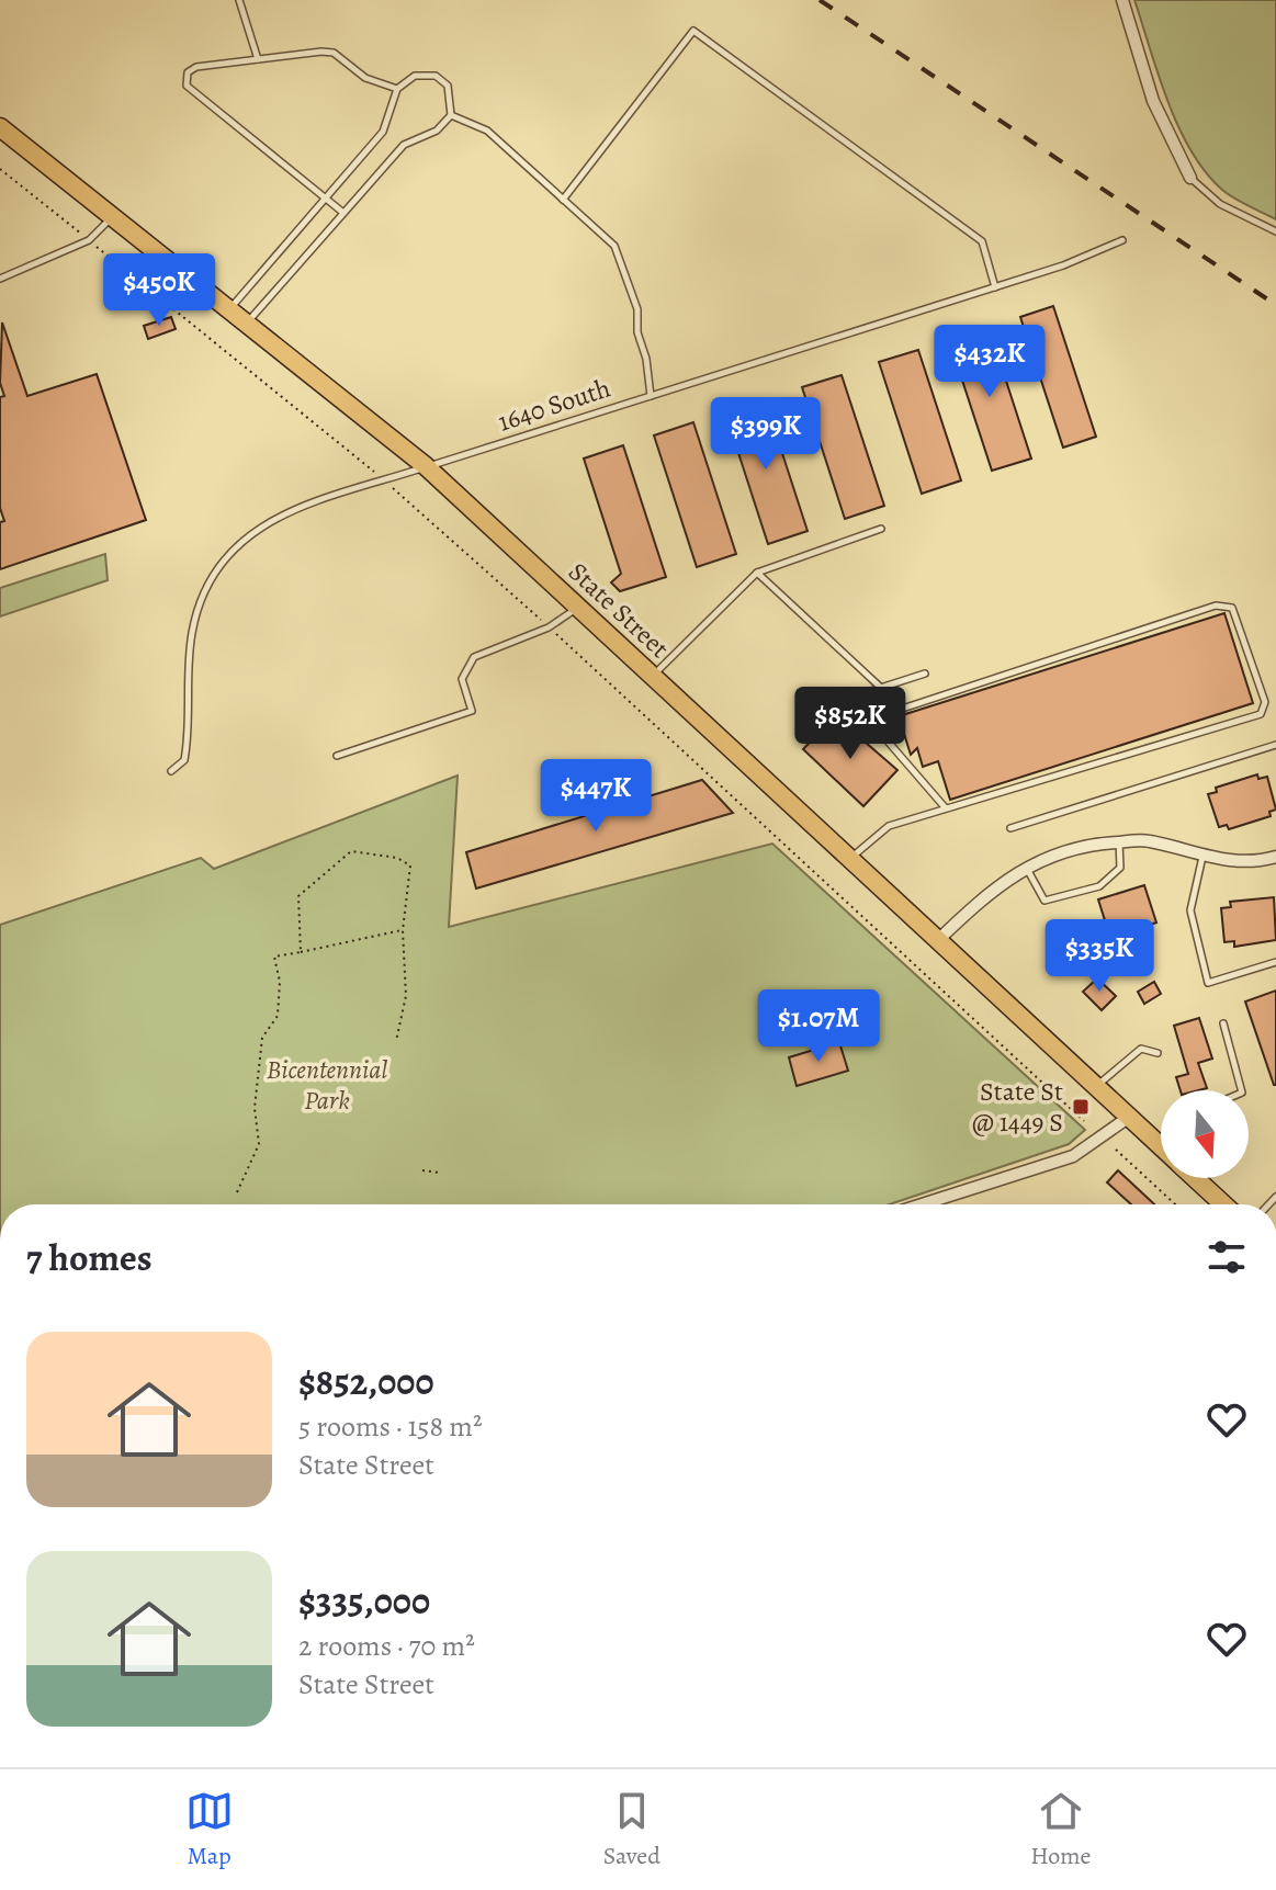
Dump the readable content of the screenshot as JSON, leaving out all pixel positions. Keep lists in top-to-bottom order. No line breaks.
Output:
{"streets":{"main road":["State Street"],"lane":["1640 South"]},"crossings":[["1640 South","State Street"]],"parks":["Bicentennial Park"],"places":{"transit":["State St @ 1449 S"]},"north":"bottom","page":{"price":["$450K","$432K","$399K","$852K","$447K","$335K","$1.07M"],"heading":"7 homes","list":[{"name":"$852,000","note":"5 rooms · 158 m² · State Street"},{"name":"$335,000","note":"2 rooms · 70 m² · State Street"}],"tabs":["Map","Saved","Home"]}}
